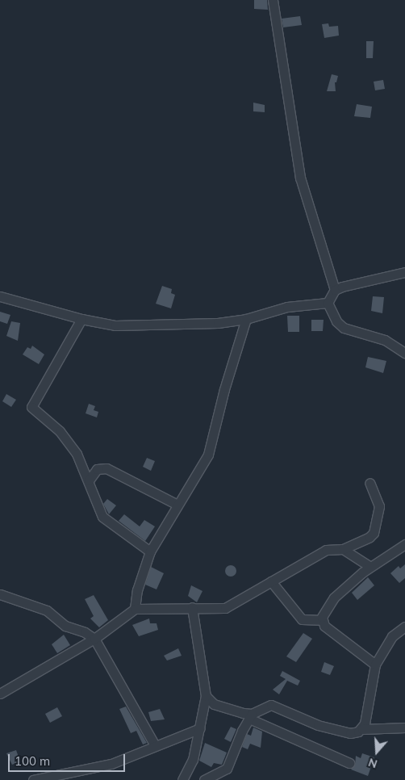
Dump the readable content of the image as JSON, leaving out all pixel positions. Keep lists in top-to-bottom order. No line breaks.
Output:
{"scale_bar":"100 m","north":"bottom"}
